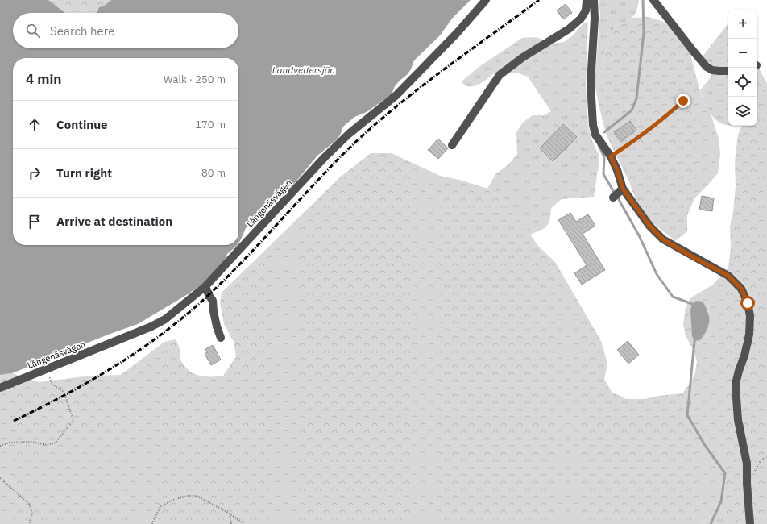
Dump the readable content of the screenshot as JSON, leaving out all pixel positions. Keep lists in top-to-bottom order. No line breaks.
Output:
{"streets":{"street":["Långenäsvägen"]},"water":["Landvettersjön"],"page":{"map_buttons":["+","−"],"search":"Search here","heading":["4 min","Walk · 250 m"],"list":[["Continue","170 m"],["Turn right","80 m"],"Arrive at destination"]}}
